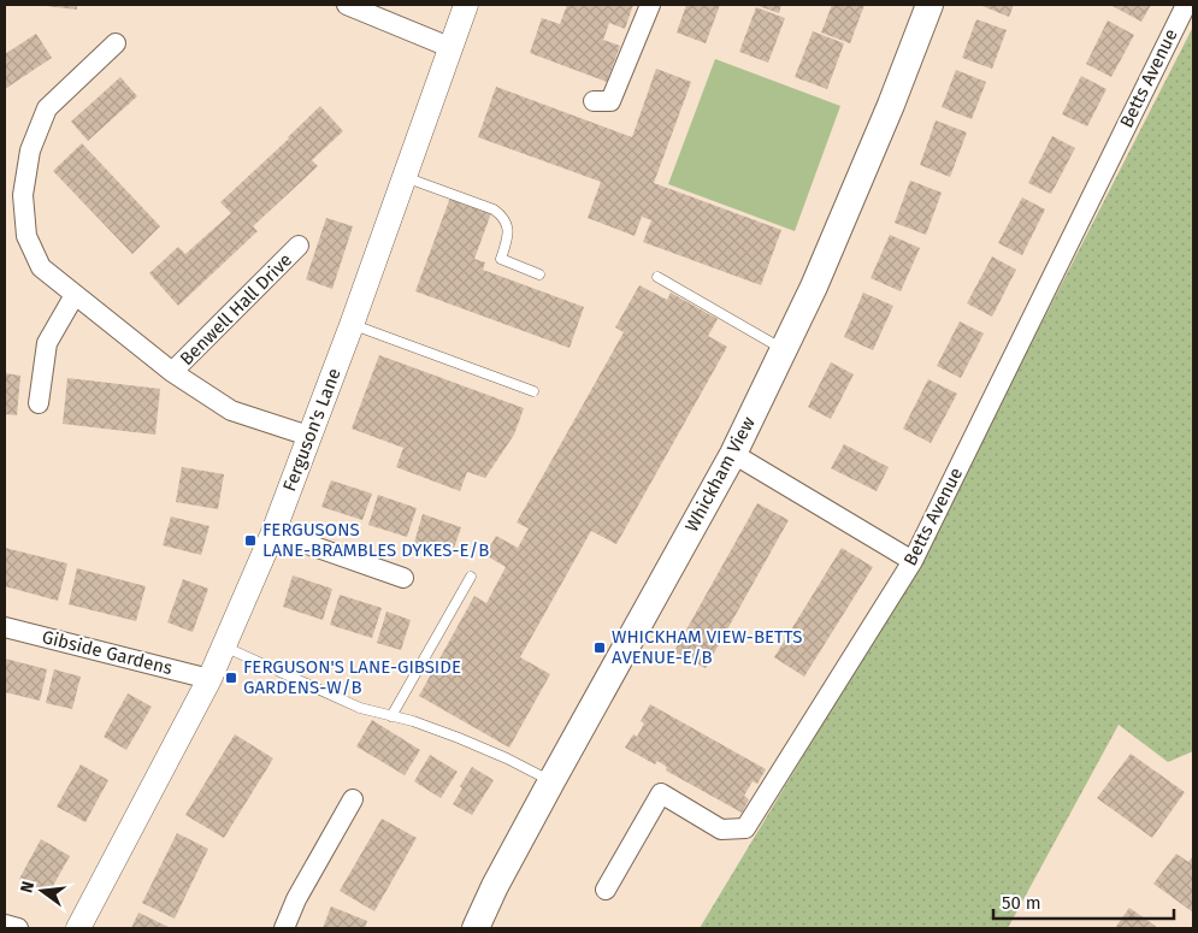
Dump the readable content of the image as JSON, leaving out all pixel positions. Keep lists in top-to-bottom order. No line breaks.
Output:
{"streets":{"main road":["Whickham View"],"street":["Betts Avenue","Benwell Hall Drive","Ferguson's Lane","Gibside Gardens"]},"crossings":[["Benwell Hall Drive","Ferguson's Lane"],["Ferguson's Lane","Gibside Gardens"]],"places":{"transit":["FERGUSONS LANE-BRAMBLES DYKES-E/B","WHICKHAM VIEW-BETTS AVENUE-E/B","FERGUSON'S LANE-GIBSIDE GARDENS-W/B"]},"scale_bar":"50 m","north":"left"}
